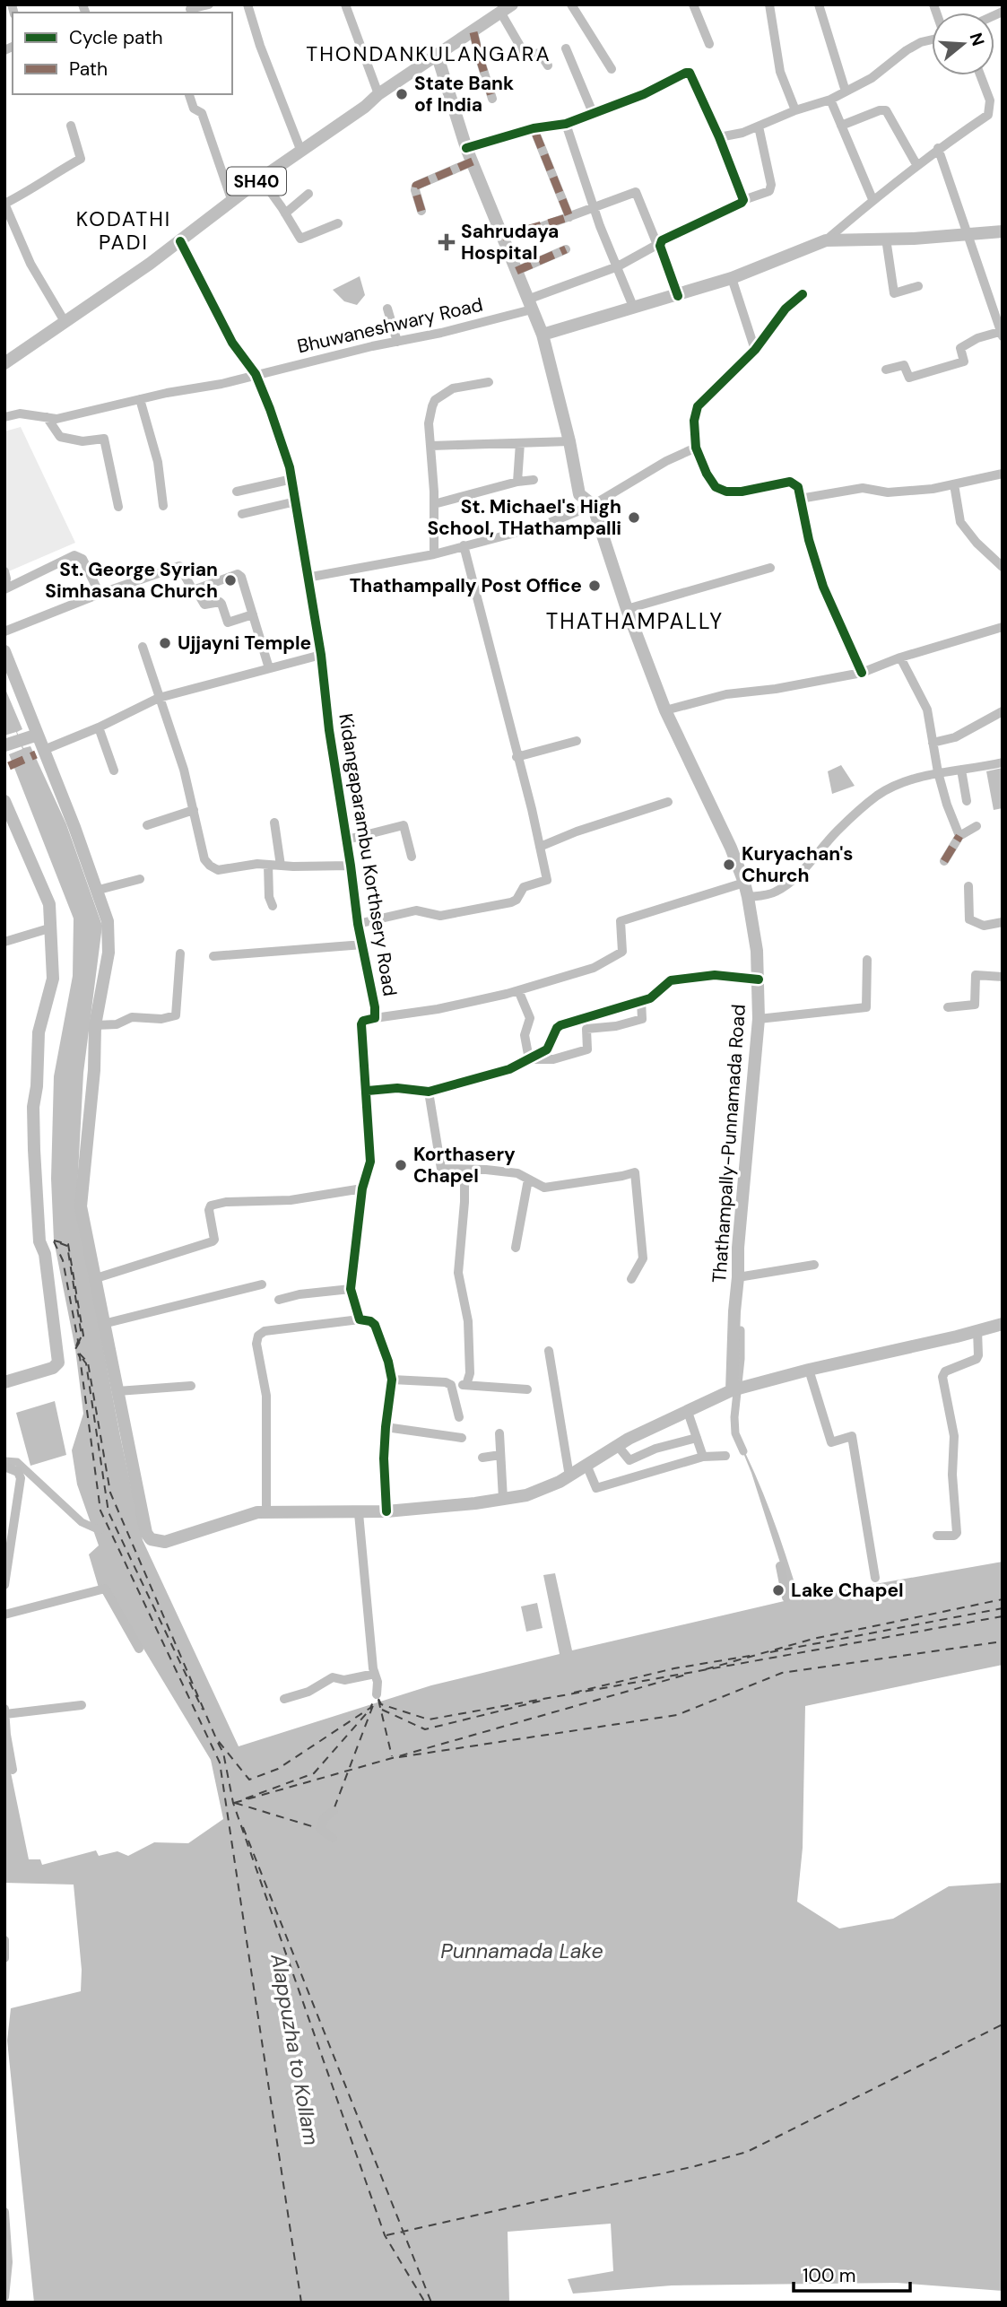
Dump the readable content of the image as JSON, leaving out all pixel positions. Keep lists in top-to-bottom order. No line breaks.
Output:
{"streets":{"main road":["SH40","Thathampally-Punnamada Road"],"street":["Bhuwaneshwary Road","Kidangaparambu Korthsery Road"]},"crossings":[["SH40","Kidangaparambu Korthsery Road"],["SH40","Thathampally-Punnamada Road"],["Bhuwaneshwary Road","Kidangaparambu Korthsery Road"],["Bhuwaneshwary Road","Thathampally-Punnamada Road"]],"districts":["THONDANKULANGARA","KODATHI PADI","THATHAMPALLY"],"water":["Punnamada Lake","Alappuzha to Kollam"],"places":{"other":["State Bank of India","St. Michael's High School, THathampalli","St. George Syrian Simhasana Church","Thathampally Post Office","Ujjayni Temple","Kuryachan's Church","Korthasery Chapel","Lake Chapel"],"health":["Sahrudaya Hospital"]},"legend":["Cycle path","Path"],"scale_bar":"100 m","north":"right"}
